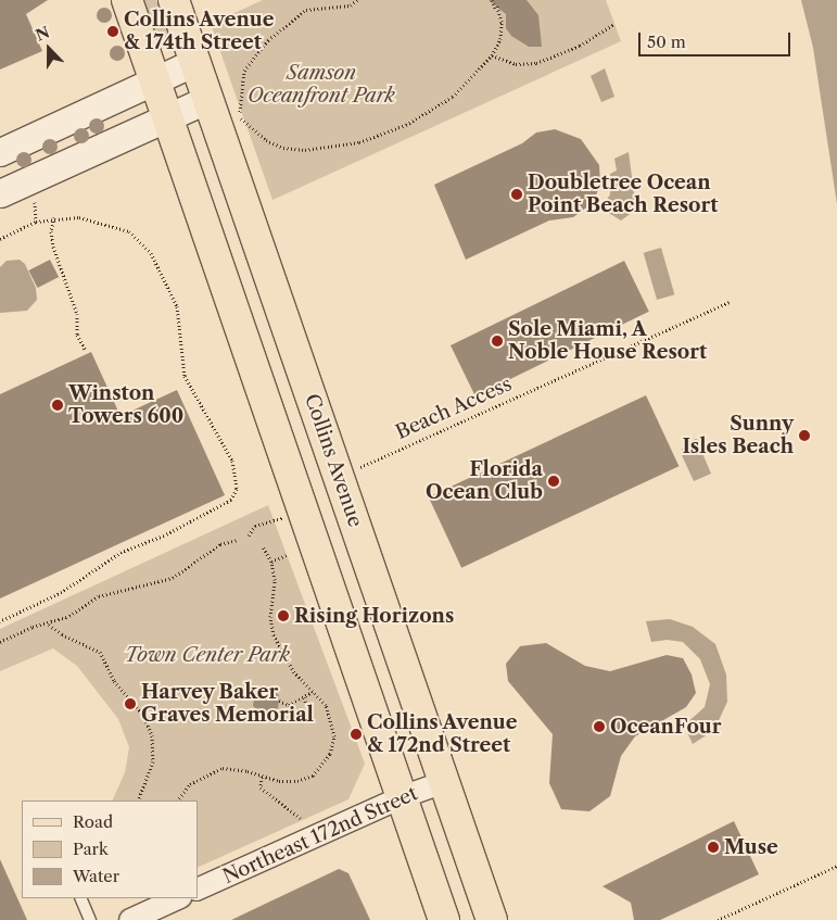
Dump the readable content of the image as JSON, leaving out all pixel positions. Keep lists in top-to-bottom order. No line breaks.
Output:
{"streets":{"main road":["Collins Avenue"],"street":["Northeast 172nd Street"],"path":["Beach Access"]},"crossings":[["Beach Access","Collins Avenue"],["Collins Avenue","Northeast 172nd Street"]],"parks":["Samson Oceanfront Park","Town Center Park"],"places":["Collins Avenue & 174th Street","Doubletree Ocean Point Beach Resort","Sole Miami, A Noble House Resort","Winston Towers 600","Sunny Isles Beach","Florida Ocean Club","Rising Horizons","Harvey Baker Graves Memorial","OceanFour","Collins Avenue & 172nd Street","Muse"],"legend":["Road","Park","Water"],"scale_bar":"50 m","north":"top"}
